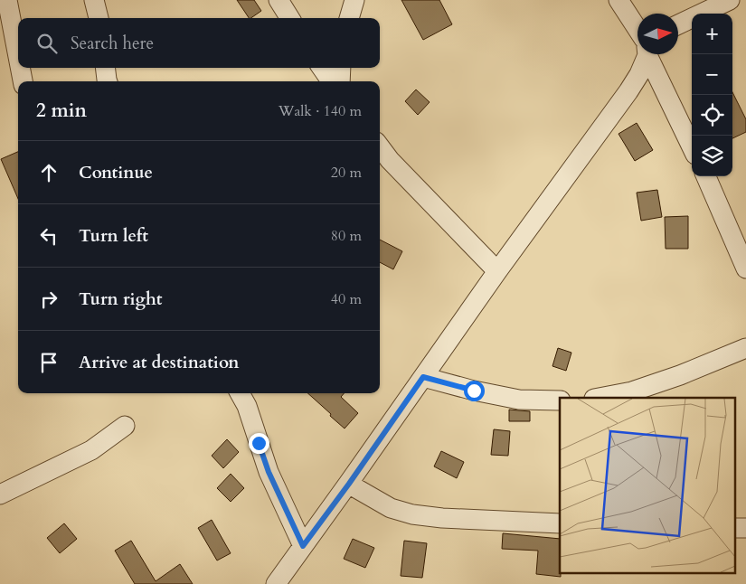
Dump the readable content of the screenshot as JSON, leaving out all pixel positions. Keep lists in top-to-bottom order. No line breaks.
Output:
{"north":"right","page":{"map_buttons":["+","−"],"search":"Search here","heading":["2 min","Walk · 140 m"],"list":[["Continue","20 m"],["Turn left","80 m"],["Turn right","40 m"],"Arrive at destination"]}}
